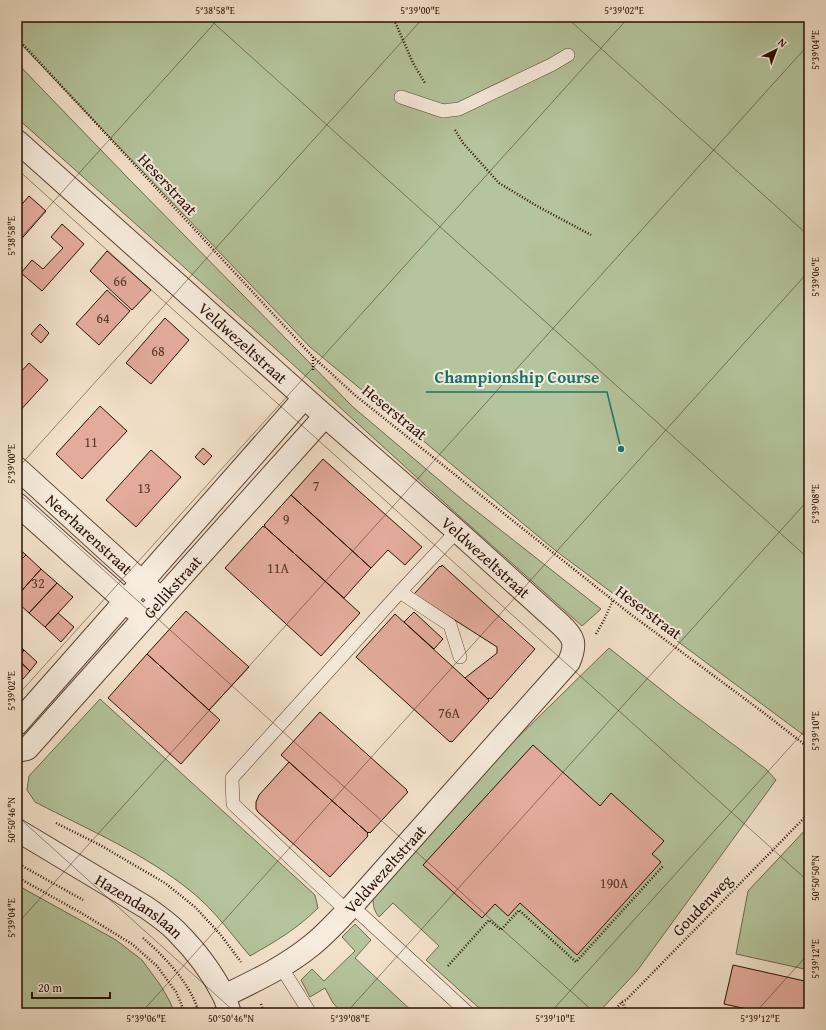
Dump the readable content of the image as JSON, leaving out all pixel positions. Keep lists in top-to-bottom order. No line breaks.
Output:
{"streets":{"street":["Veldwezeltstraat","Neerharenstraat","Gellikstraat","Hazendanslaan"],"path":["Heserstraat","Goudenweg"]},"crossings":[["Veldwezeltstraat","Gellikstraat"],["Veldwezeltstraat","Hazendanslaan"],["Neerharenstraat","Gellikstraat"]],"places":["Championship Course"],"house_numbers":["66","64","68","11","7","13","9","11A","32","76A","190A"],"scale_bar":"20 m","north":"top right","coordinates":["5°38'58\"E","5°39'00\"E","5°39'02\"E","5°39'04\"E","5°39'06\"E","5°39'08\"E","5°39'10\"E","50°50'46\"N","50°50'50\"N","5°39'12\"E"]}
